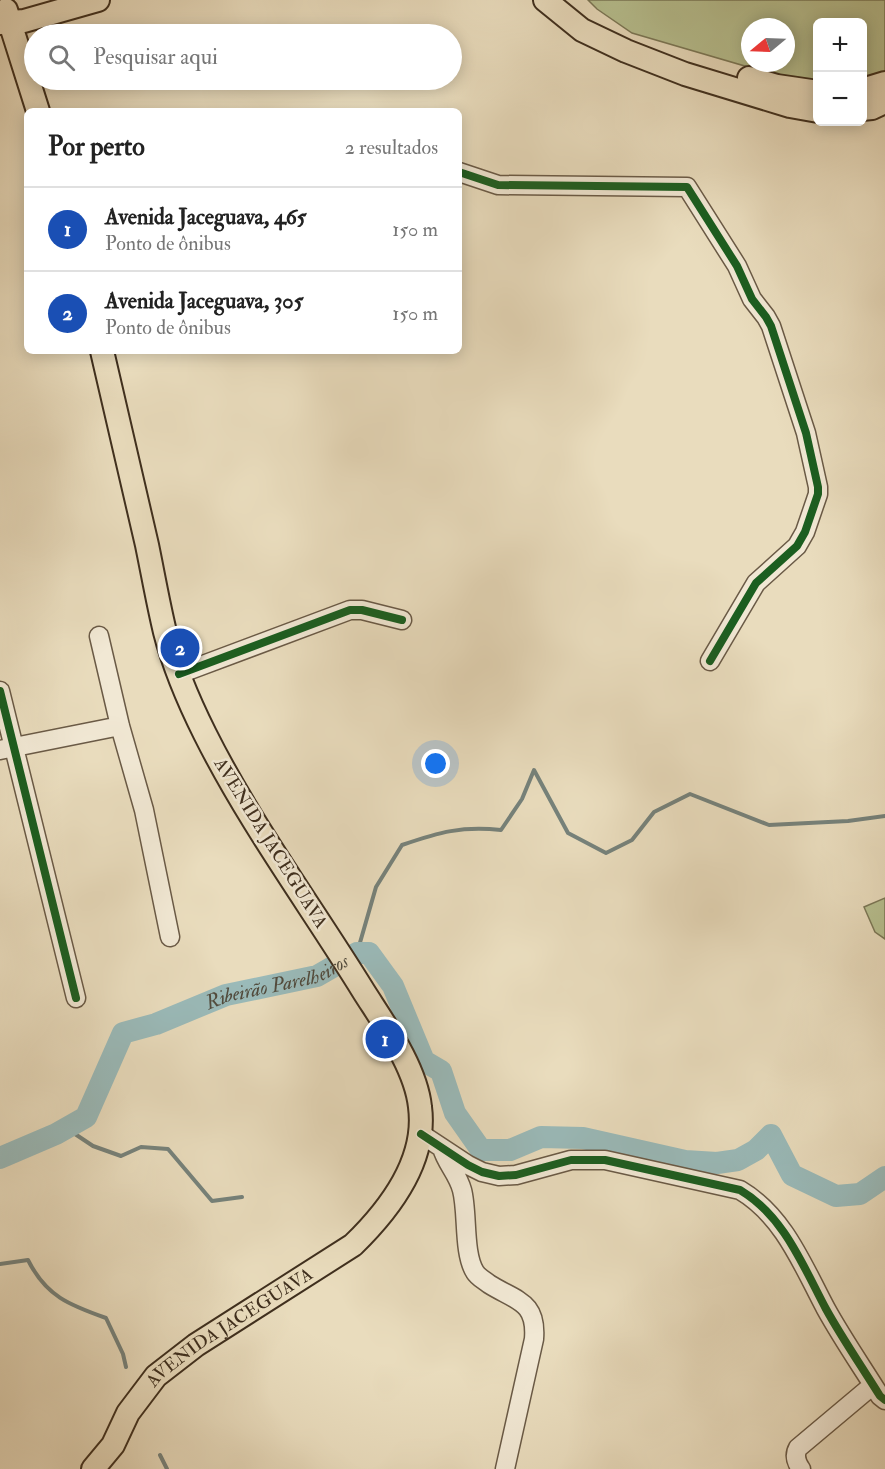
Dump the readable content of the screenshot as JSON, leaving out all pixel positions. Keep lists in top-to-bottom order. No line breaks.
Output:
{"streets":{"main road":["AVENIDA JACEGUAVA"]},"water":["Ribeirão Parelheiros"],"north":"left","page":{"map_buttons":["+","−"],"search":"Pesquisar aqui","heading":["Por perto","2 resultados"],"list":[{"mark":"1","name":"Avenida Jaceguava, 465","note":"Ponto de ônibus","value":"150 m"},{"mark":"2","name":"Avenida Jaceguava, 305","note":"Ponto de ônibus","value":"150 m"}],"pins":["2","1"]}}
